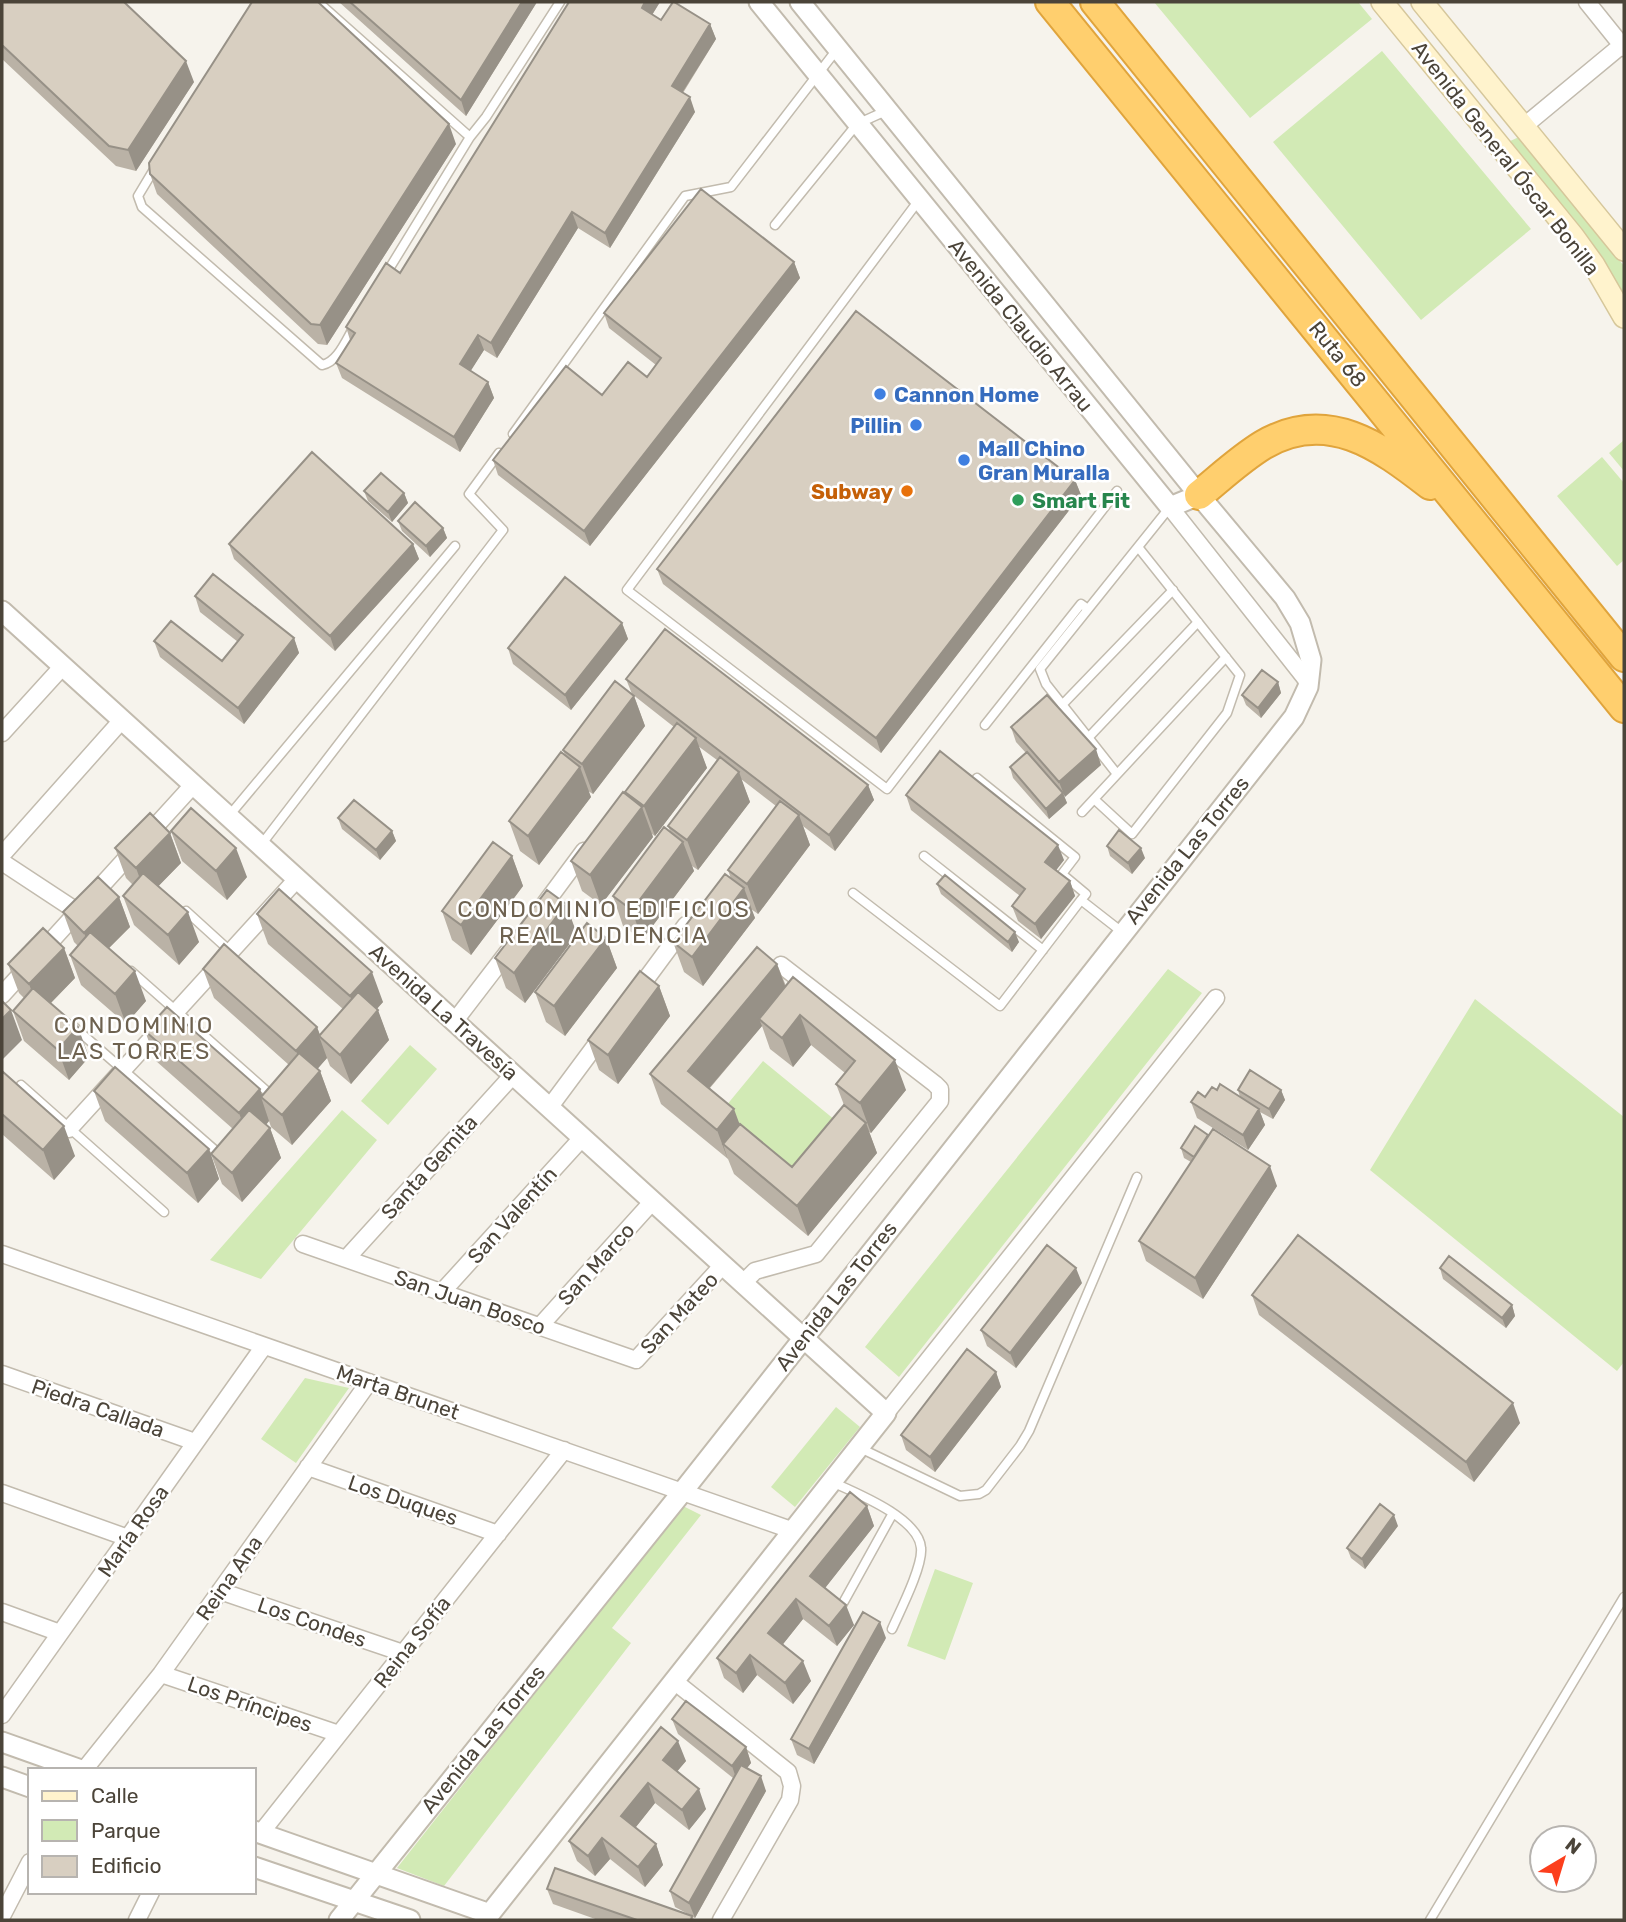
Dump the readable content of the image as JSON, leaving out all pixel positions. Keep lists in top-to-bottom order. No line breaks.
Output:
{"streets":{"highway":["Ruta 68"],"main road":["Avenida General Óscar Bonilla"],"street":["Avenida Claudio Arrau","Avenida Las Torres","Avenida La Travesía","Santa Gemita","San Valentín","San Marco","San Juan Bosco","San Mateo","Marta Brunet","Piedra Callada","Los Duques","María Rosa","Reina Ana","Los Condes","Reina Sofía","Los Príncipes"]},"crossings":[["Avenida Claudio Arrau","Avenida Las Torres"],["Avenida Las Torres","Avenida La Travesía"],["Avenida Las Torres","Marta Brunet"],["Avenida La Travesía","Santa Gemita"],["Avenida La Travesía","San Valentín"],["Avenida La Travesía","San Marco"],["Avenida La Travesía","San Mateo"],["Santa Gemita","San Juan Bosco"],["San Valentín","San Juan Bosco"],["San Marco","San Juan Bosco"],["San Juan Bosco","San Mateo"],["Marta Brunet","María Rosa"],["Marta Brunet","Reina Ana"],["Marta Brunet","Reina Sofía"],["Piedra Callada","María Rosa"],["Los Duques","Reina Ana"],["Los Duques","Reina Sofía"],["Reina Ana","Los Condes"],["Reina Ana","Los Príncipes"],["Los Condes","Reina Sofía"],["Reina Sofía","Los Príncipes"]],"districts":["CONDOMINIO EDIFICIOS REAL AUDIENCIA","CONDOMINIO LAS TORRES"],"places":["Cannon Home","Pillin","Mall Chino Gran Muralla","Subway","Smart Fit"],"legend":["Calle","Parque","Edificio"],"north":"top right"}
